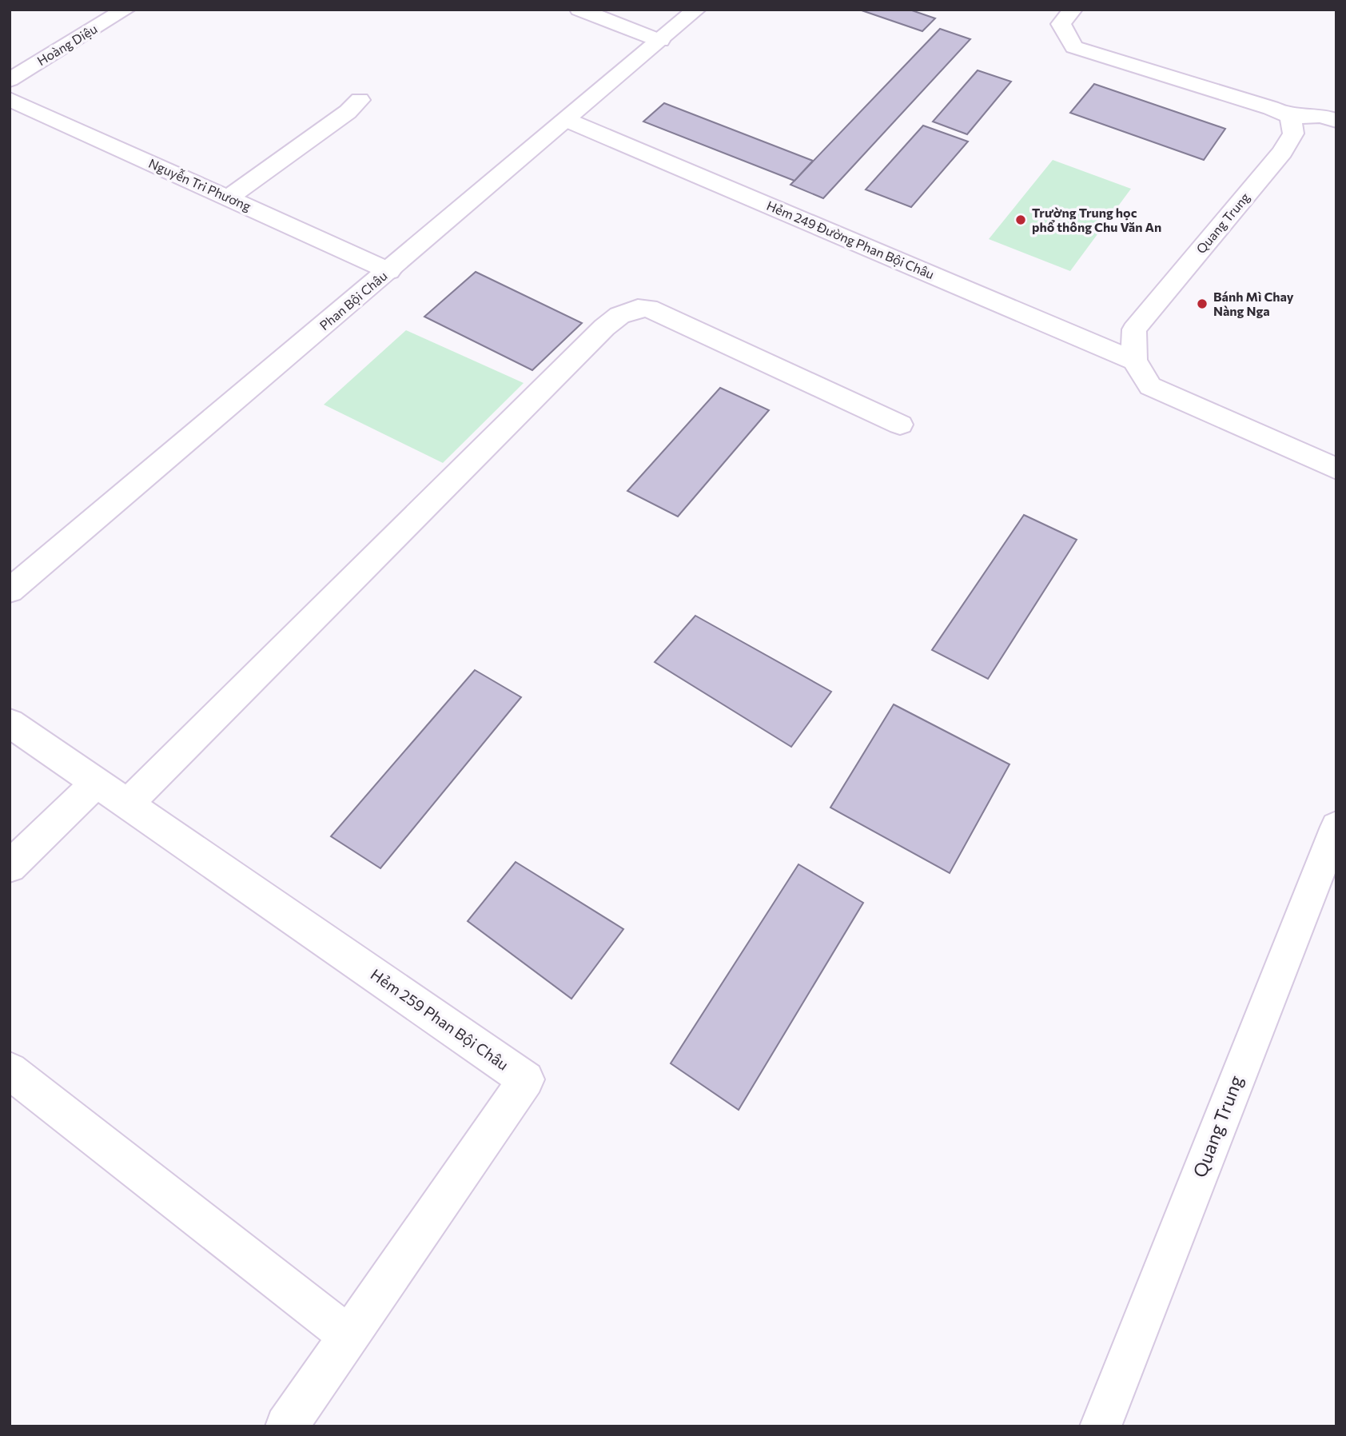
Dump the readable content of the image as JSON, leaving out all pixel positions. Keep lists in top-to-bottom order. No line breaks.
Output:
{"streets":{"street":["Hoàng Diệu","Nguyễn Tri Phương","Quang Trung","Hẻm 249 Đường Phan Bội Châu","Phan Bội Châu","Hẻm 259 Phan Bội Châu"]},"crossings":[["Nguyễn Tri Phương","Phan Bội Châu"],["Quang Trung","Hẻm 249 Đường Phan Bội Châu"],["Hẻm 249 Đường Phan Bội Châu","Phan Bội Châu"]],"places":["Trường Trung học phổ thông Chu Văn An","Bánh Mì Chay Nàng Nga"]}
